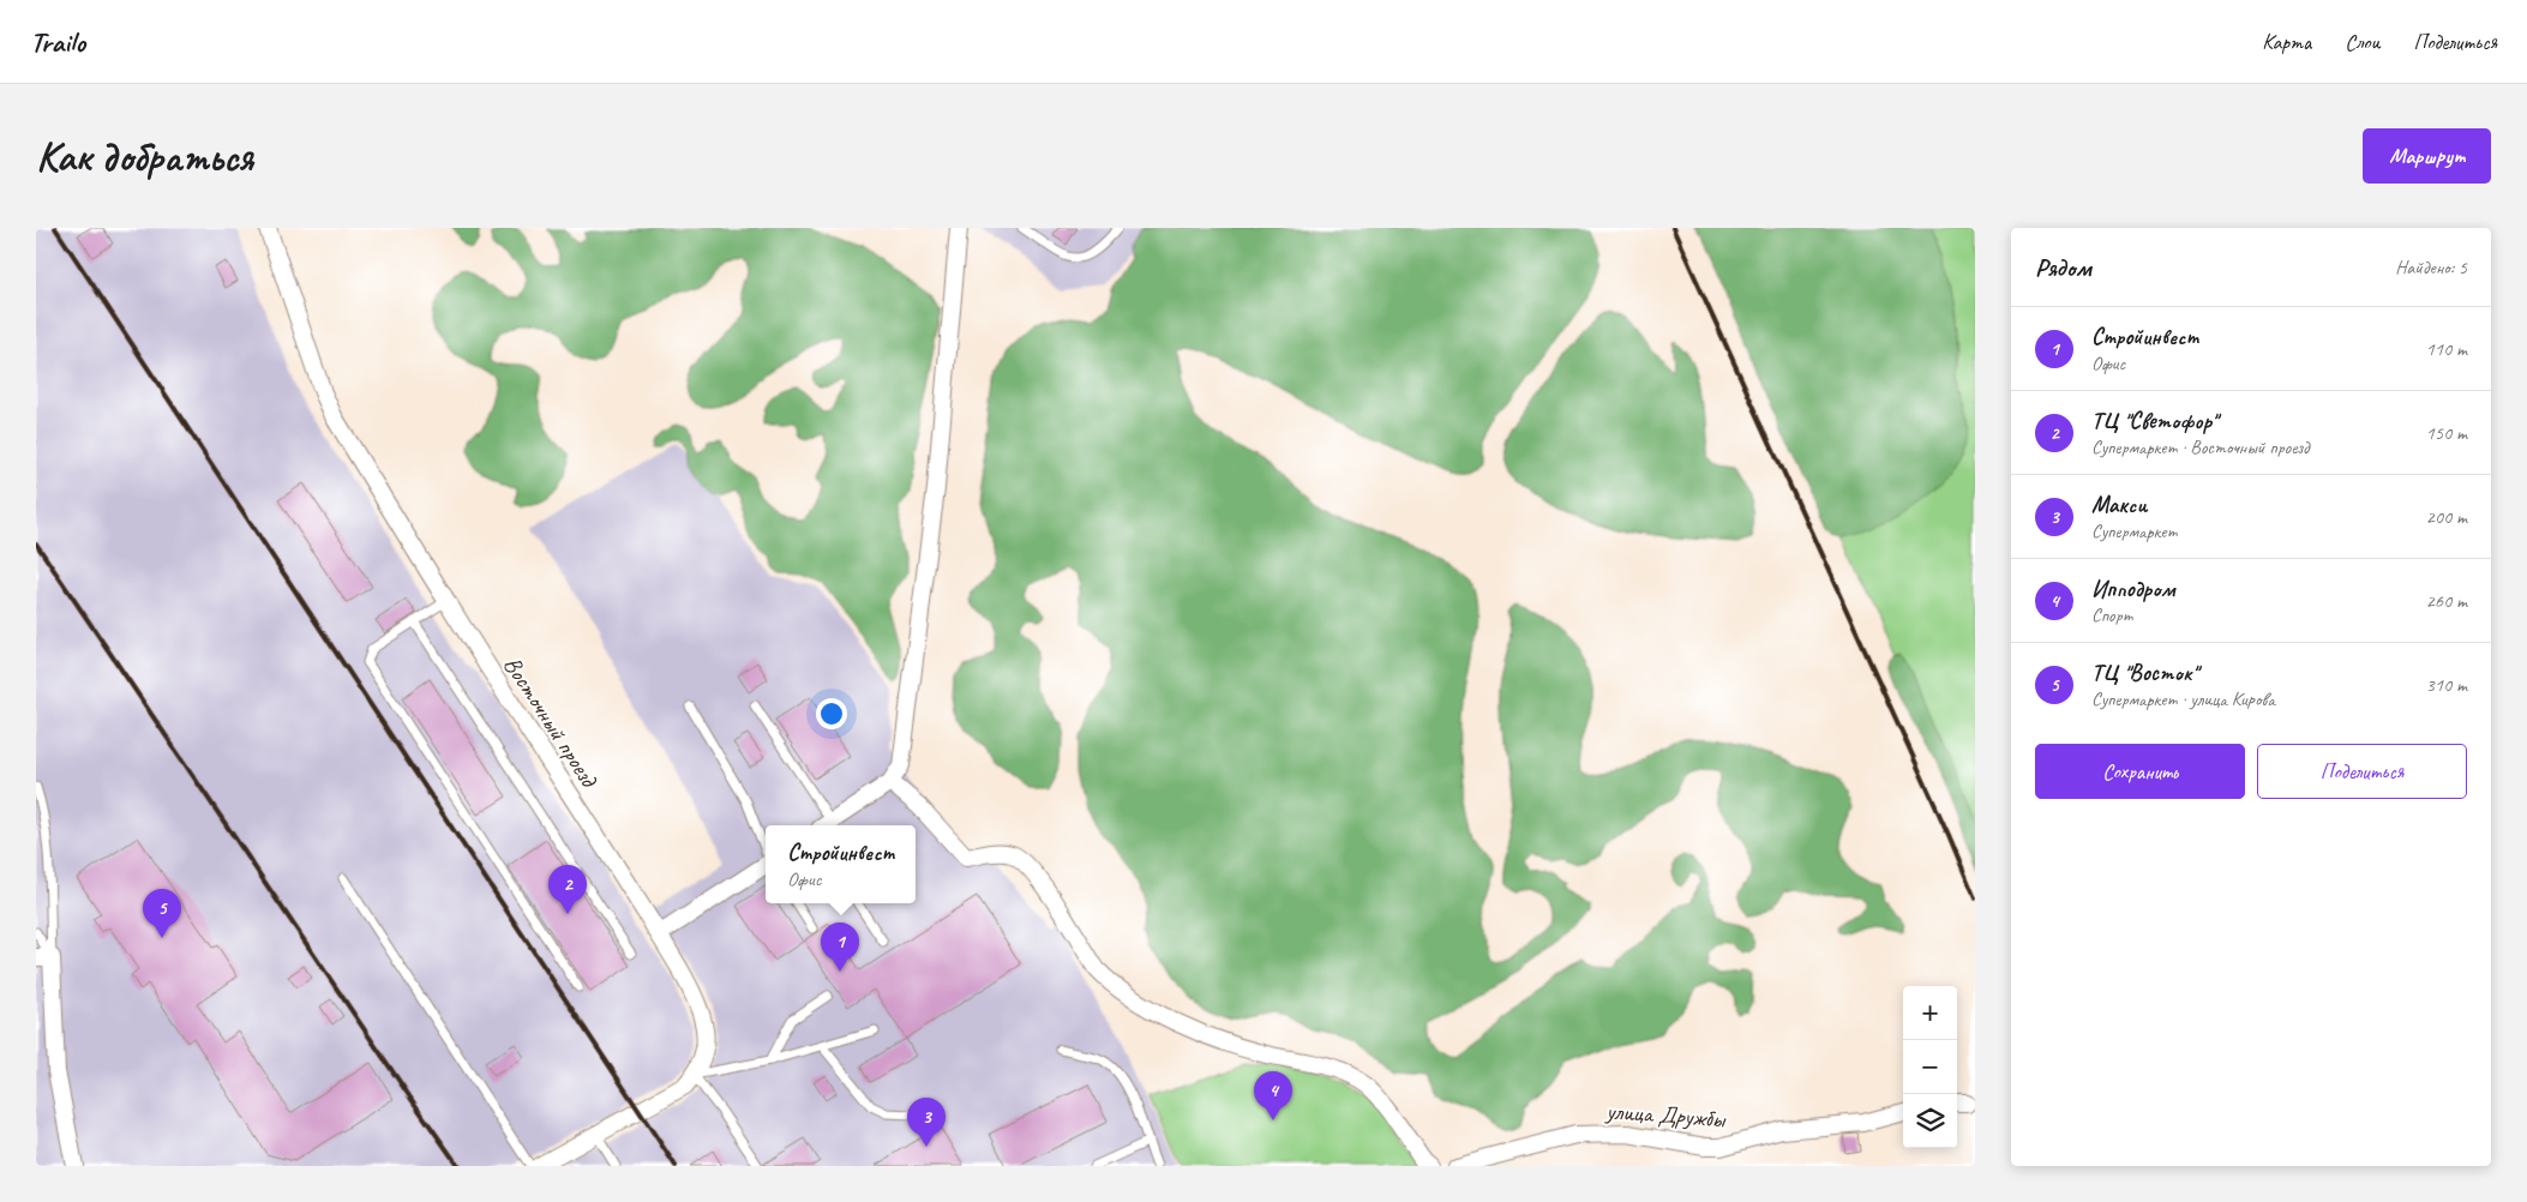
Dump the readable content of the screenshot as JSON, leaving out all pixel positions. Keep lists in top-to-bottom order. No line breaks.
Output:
{"streets":{"street":["Восточный проезд","улица Дружбы"]},"page":{"header":"Trailo","nav":["Карта","Слои","Поделиться"],"buttons":["Маршрут",["Сохранить","Поделиться"]],"title":"Как добраться","heading":["Рядом","Найдено: 5"],"list":[{"mark":"1","name":"Стройинвест","note":"Офис","value":"110 m"},{"mark":"2","name":"ТЦ \"Светофор\"","note":"Супермаркет · Восточный проезд","value":"150 m"},{"mark":"3","name":"Макси","note":"Супермаркет","value":"200 m"},{"mark":"4","name":"Ипподром","note":"Спорт","value":"260 m"},{"mark":"5","name":"ТЦ \"Восток\"","note":"Супермаркет · улица Кирова","value":"310 m"}],"popup":["Стройинвест","Офис"],"pins":["2","5","1","4","3"],"map_buttons":["+","−"]}}
